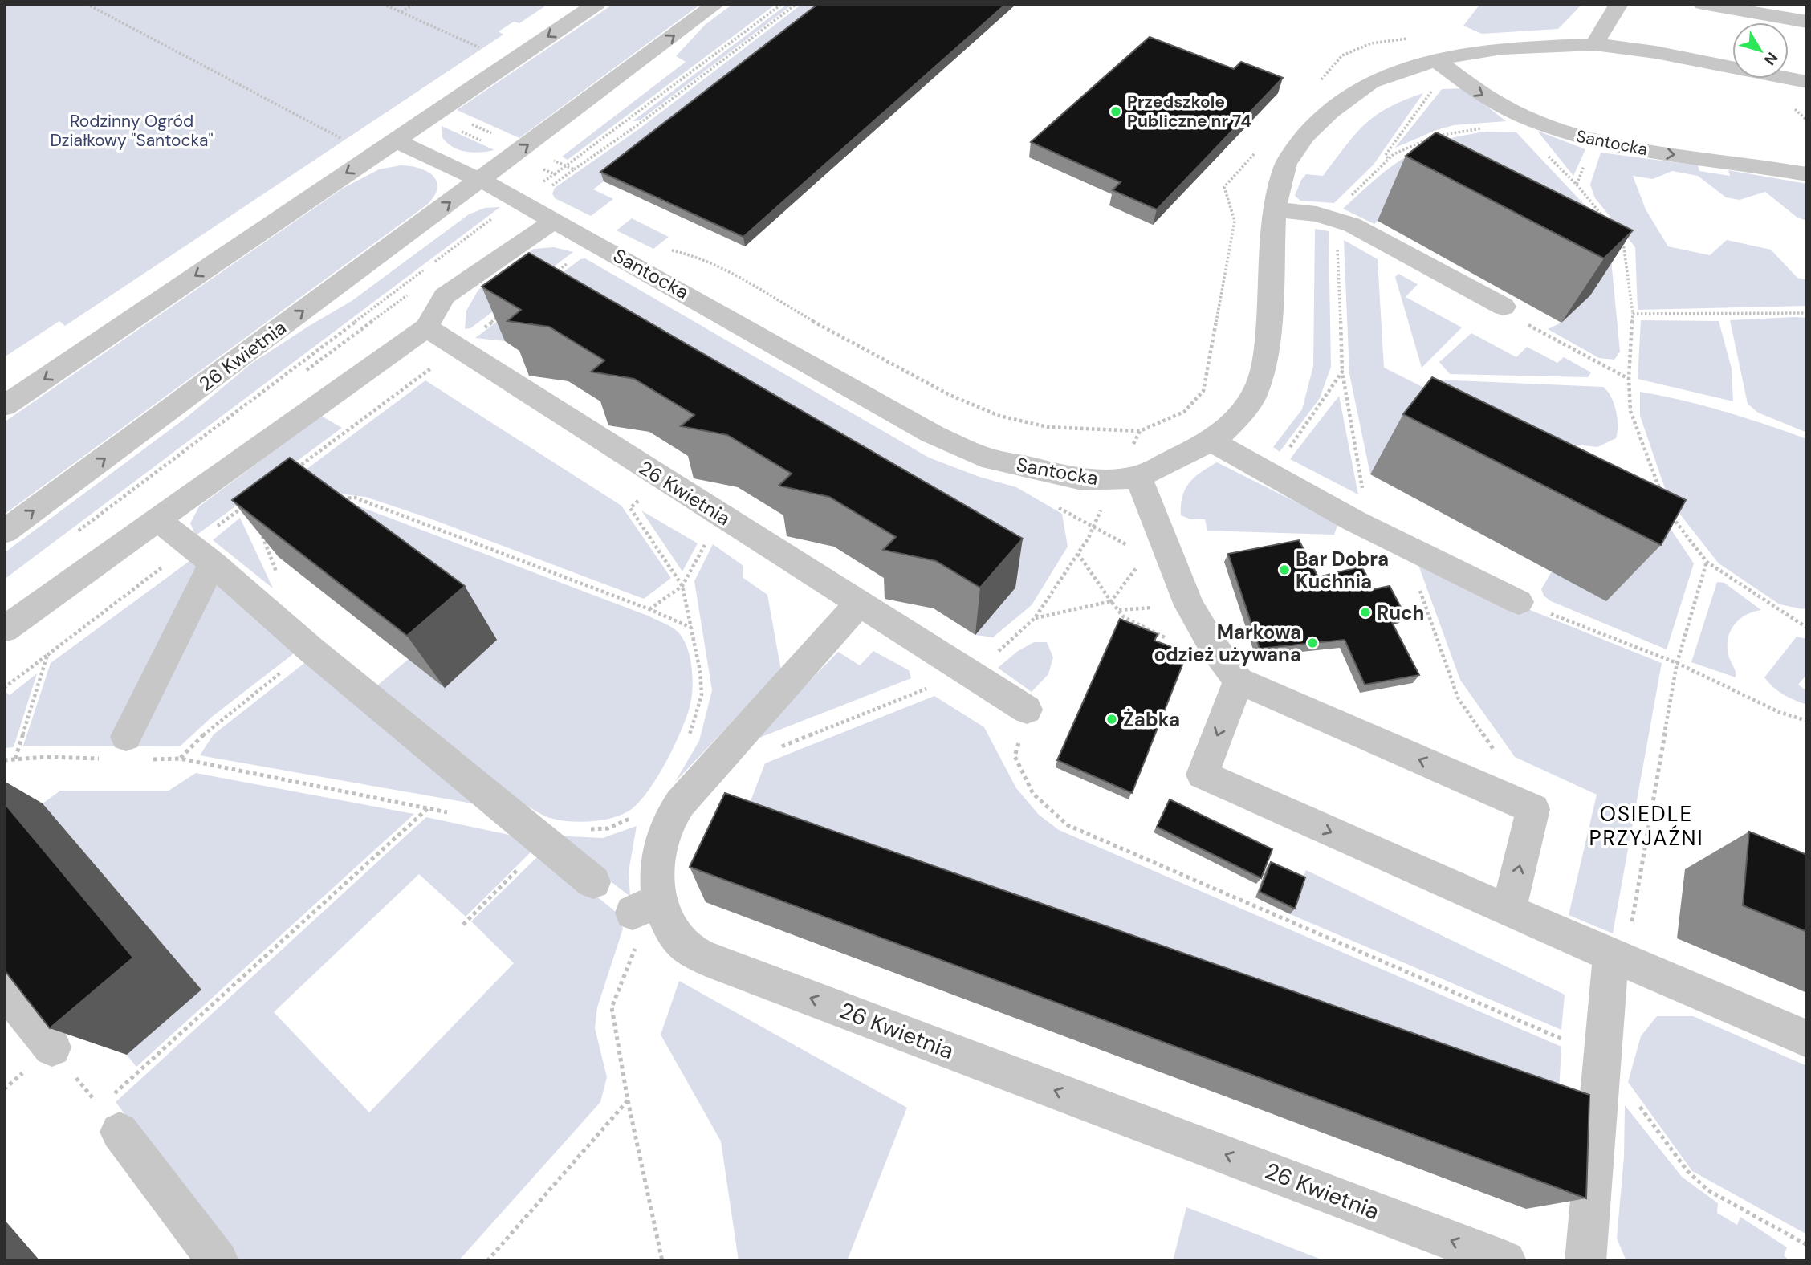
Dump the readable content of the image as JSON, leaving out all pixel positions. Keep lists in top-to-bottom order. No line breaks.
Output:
{"streets":{"street":["Santocka","26 Kwietnia"]},"crossings":[["Santocka","26 Kwietnia"]],"districts":["OSIEDLE PRZYJAŹNI"],"parks":["Rodzinny Ogród Działkowy \"Santocka\""],"places":["Przedszkole Publiczne nr 74","Bar Dobra Kuchnia","Ruch","Markowa odzież używana","Żabka"],"north":"bottom right"}
